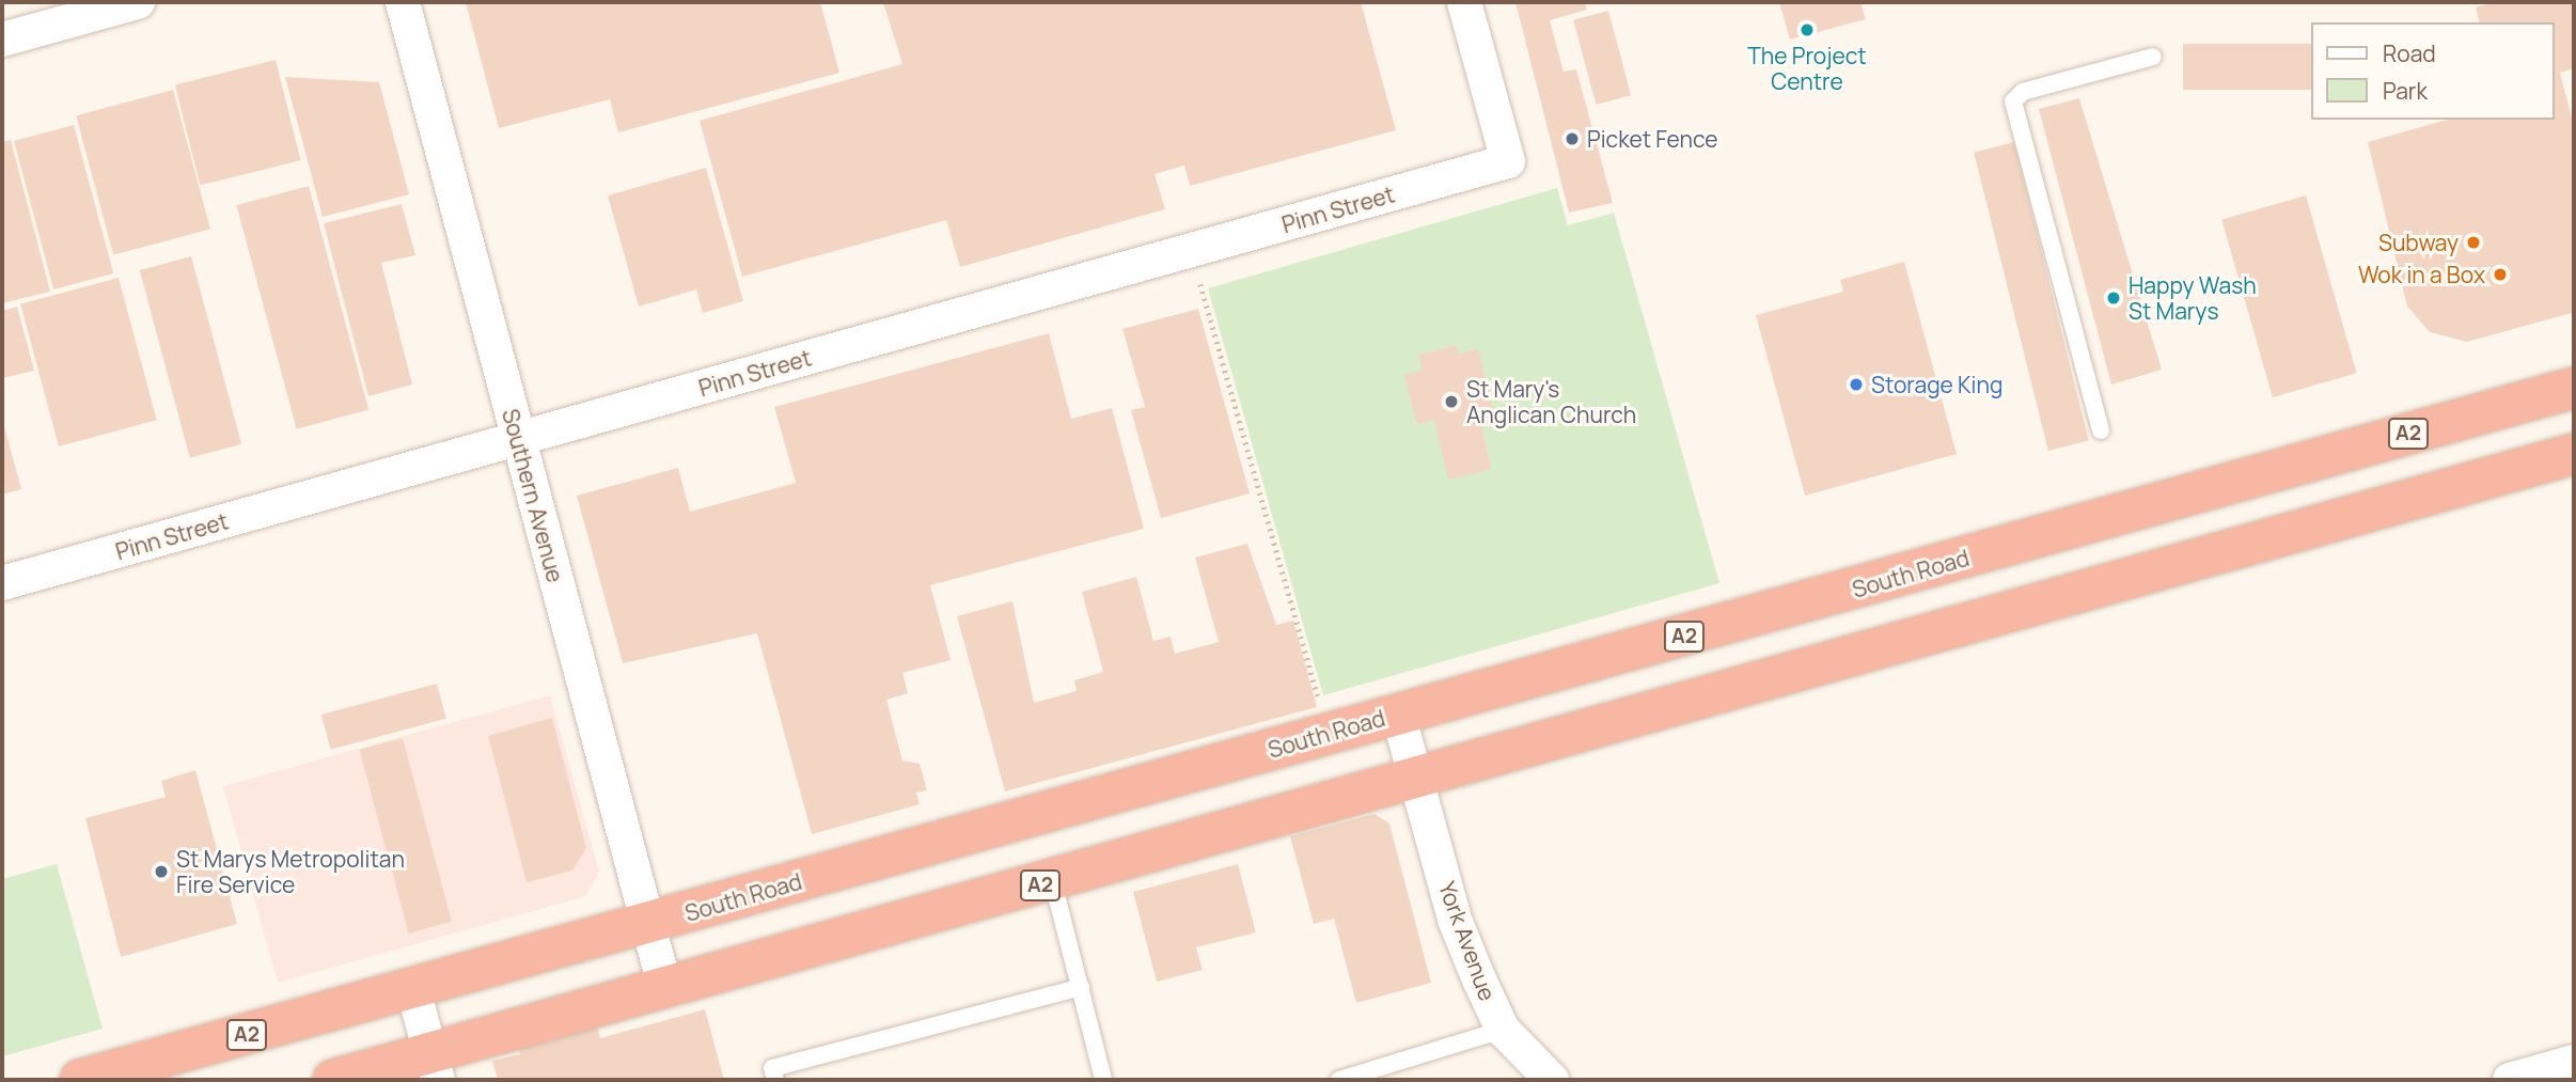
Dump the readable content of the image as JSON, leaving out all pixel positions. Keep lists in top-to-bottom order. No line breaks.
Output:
{"streets":{"highway":["A2","South Road"],"street":["Pinn Street","Southern Avenue","York Avenue"]},"crossings":[["Pinn Street","Southern Avenue"],["A2","Southern Avenue"],["A2","York Avenue"],["Southern Avenue","South Road"],["South Road","York Avenue"]],"places":["The Project Centre","Picket Fence","Subway","Wok in a Box","Happy Wash St Marys","Storage King","St Mary's Anglican Church","St Marys Metropolitan Fire Service"],"legend":["Road","Park"]}
